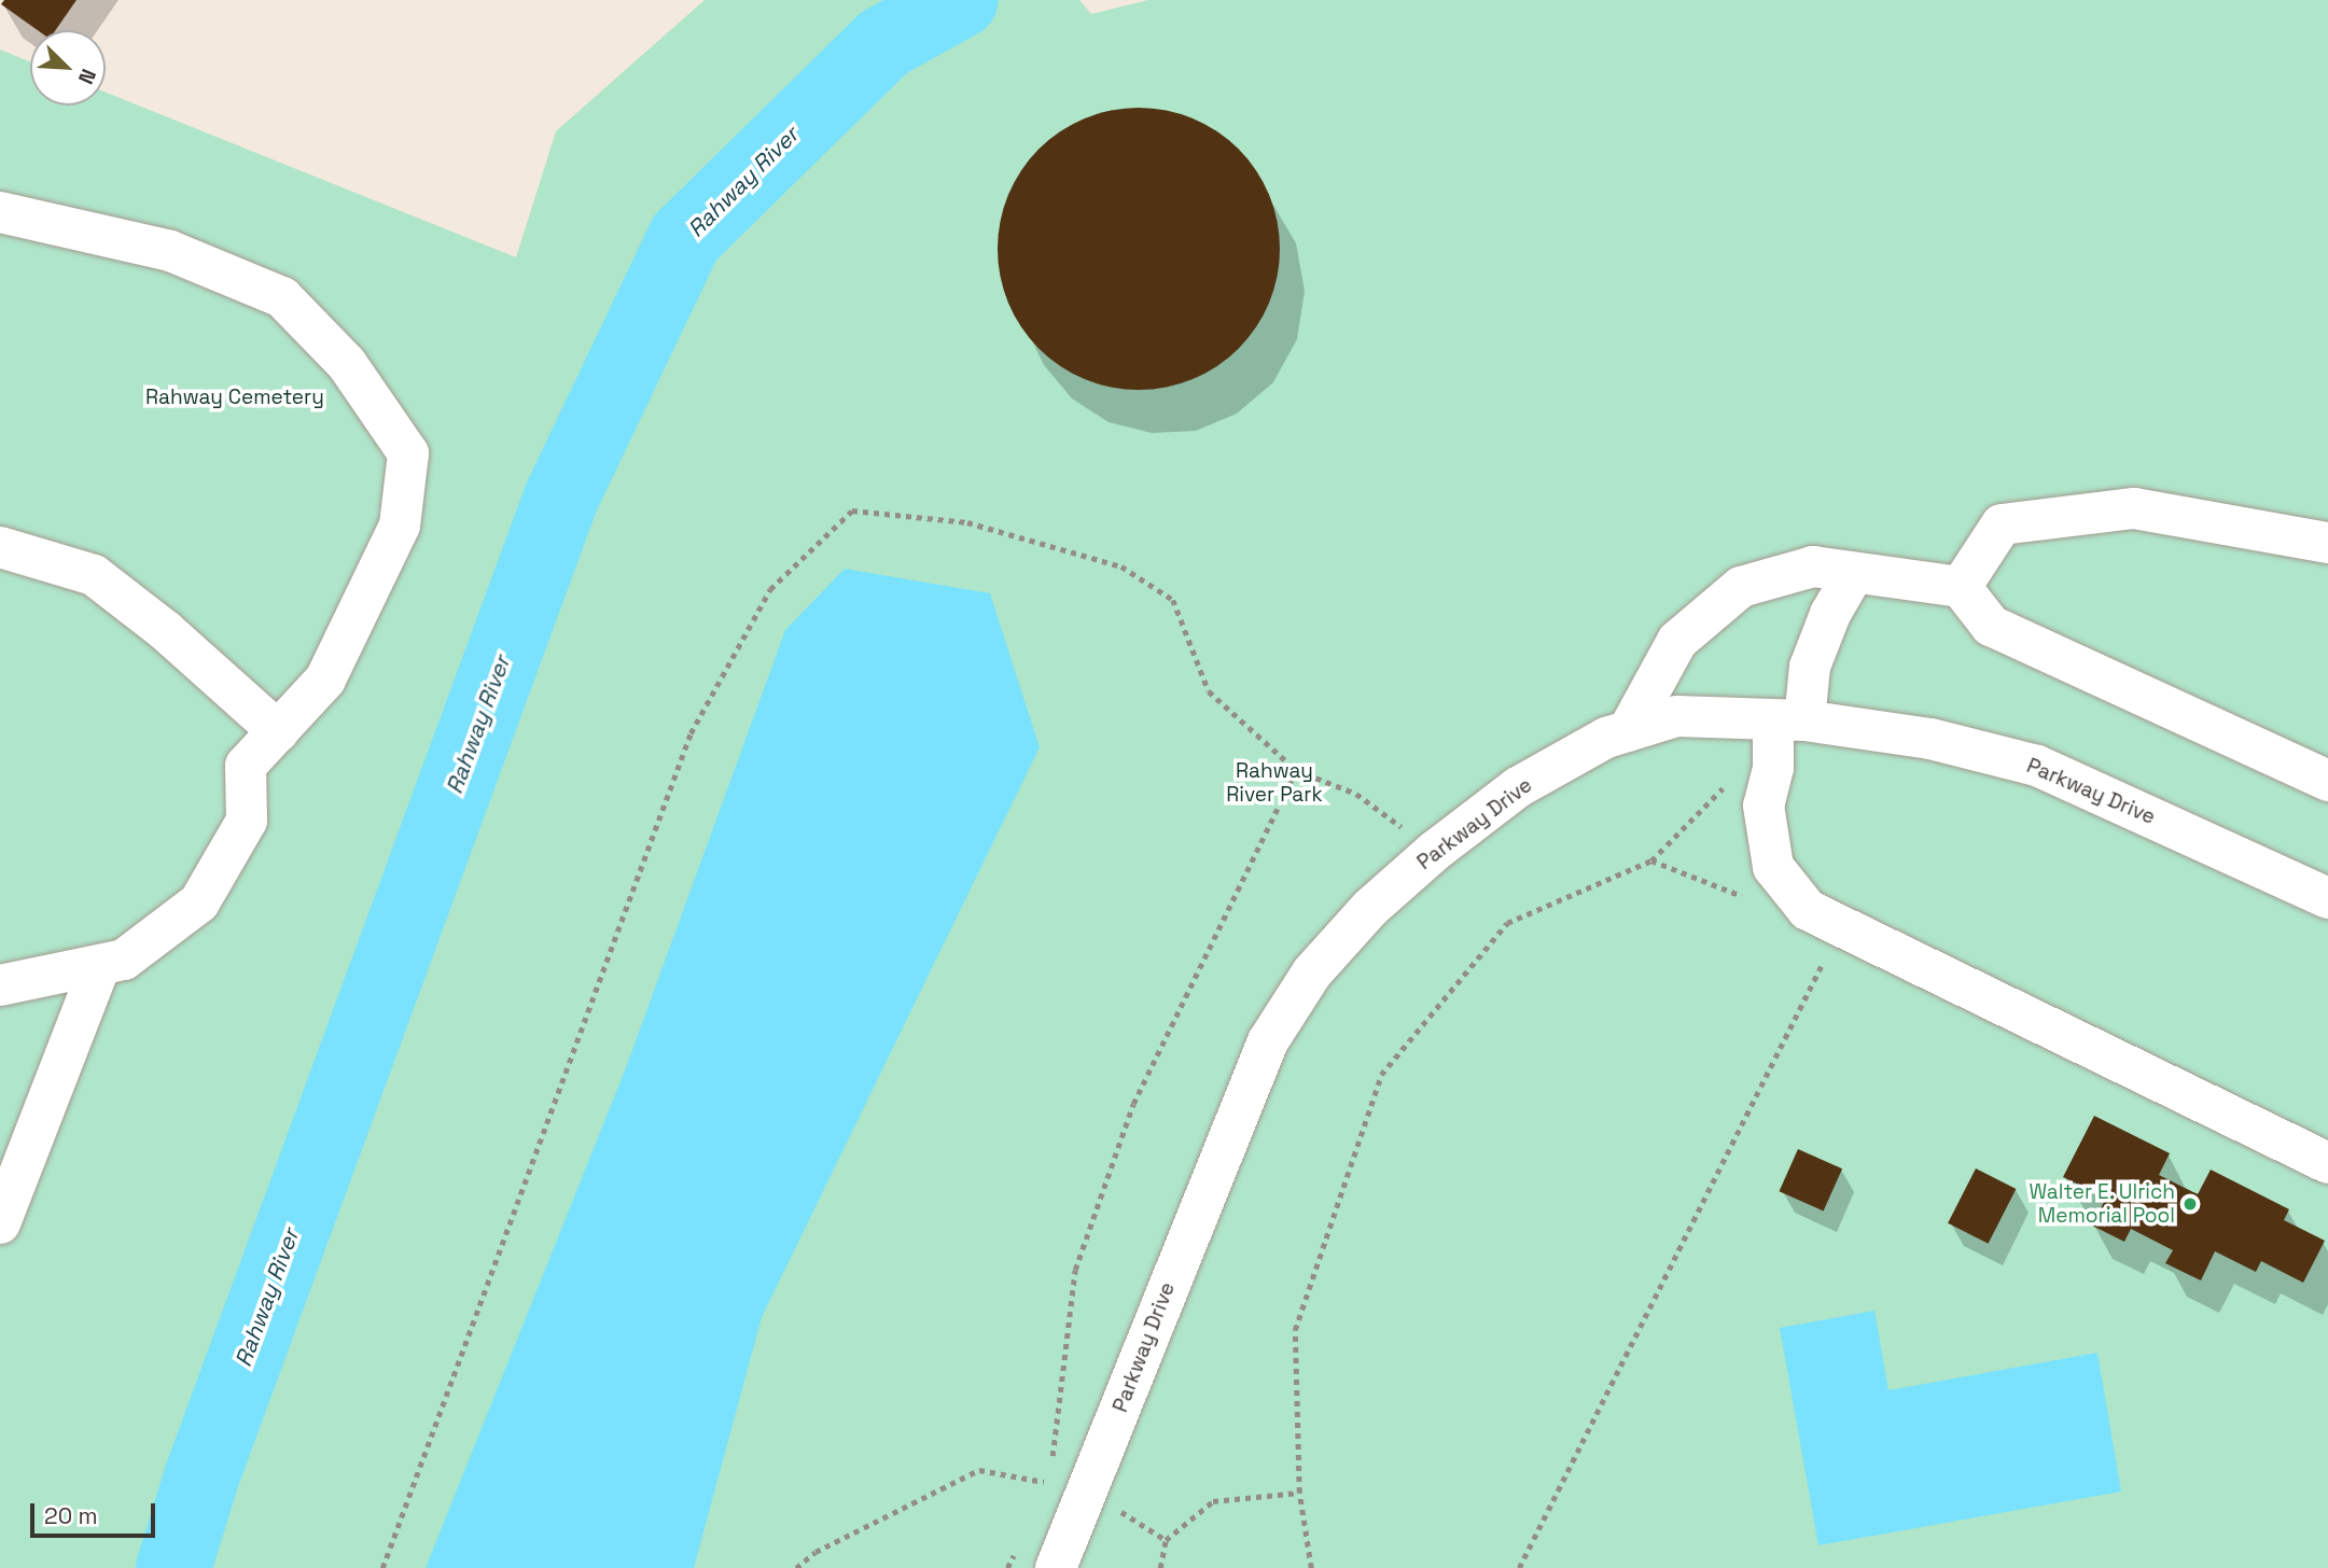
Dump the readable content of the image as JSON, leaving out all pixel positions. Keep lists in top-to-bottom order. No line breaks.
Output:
{"streets":{"street":["Parkway Drive"]},"water":["Rahway River"],"parks":["Rahway Cemetery","Rahway River Park"],"places":["Walter E. Ulrich Memorial Pool"],"scale_bar":"20 m","north":"bottom right"}
